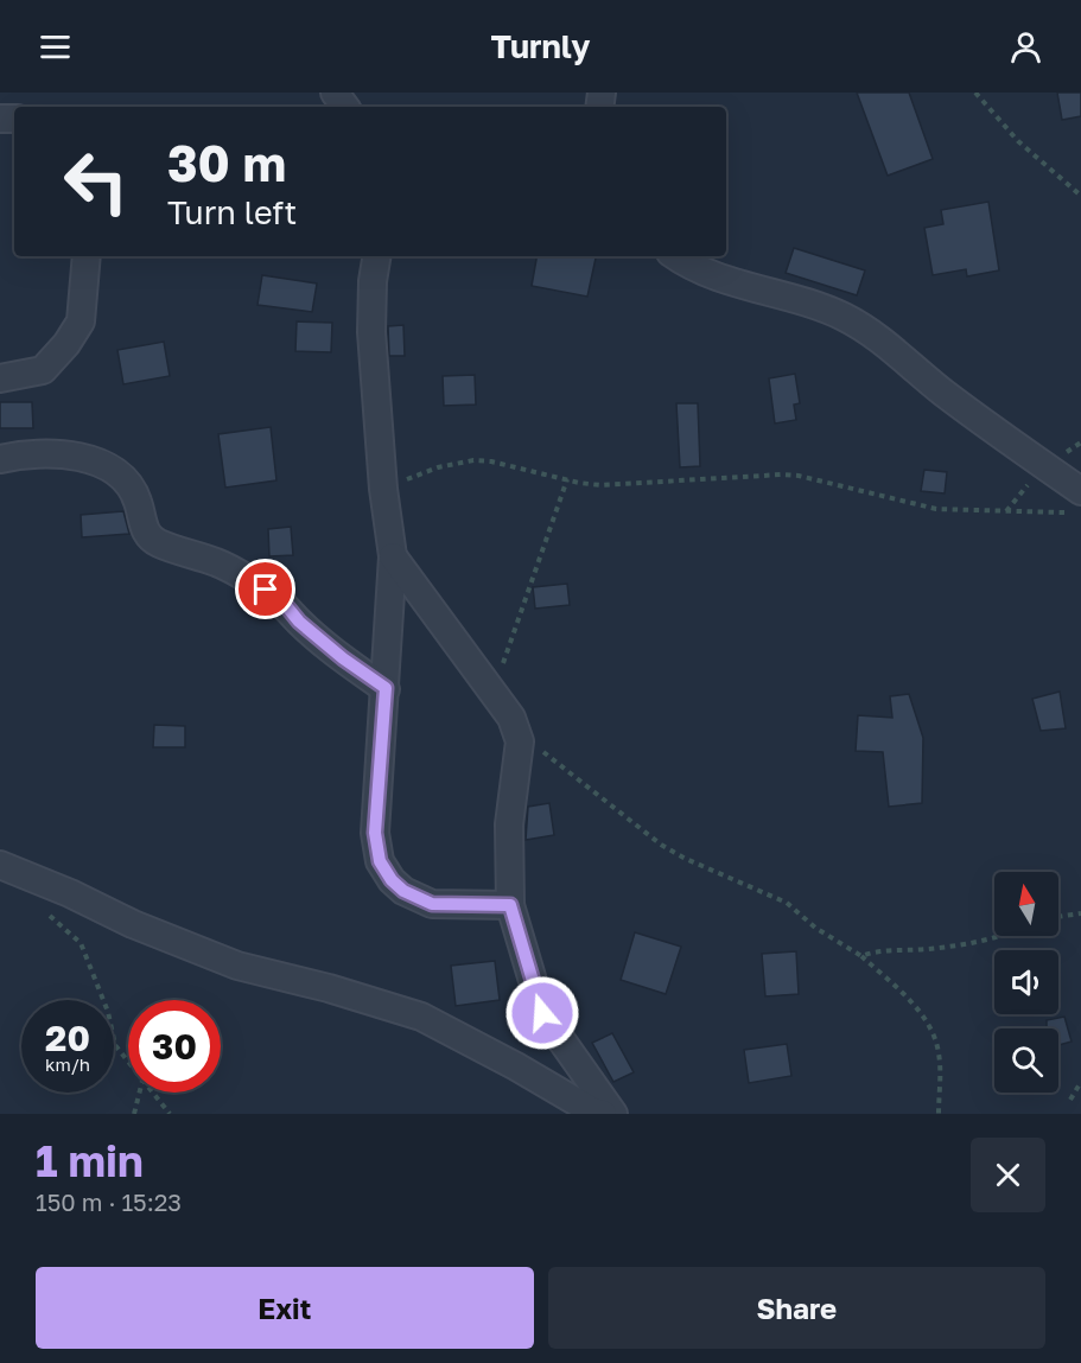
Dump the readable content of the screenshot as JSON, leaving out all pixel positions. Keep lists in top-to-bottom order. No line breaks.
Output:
{"north":"top","page":{"header":"Turnly","turn":["30 m","Turn left"],"speed":"20 km/h","limit":"30","heading":["1 min","150 m · 15:23"],"buttons":["Exit","Share"]}}
